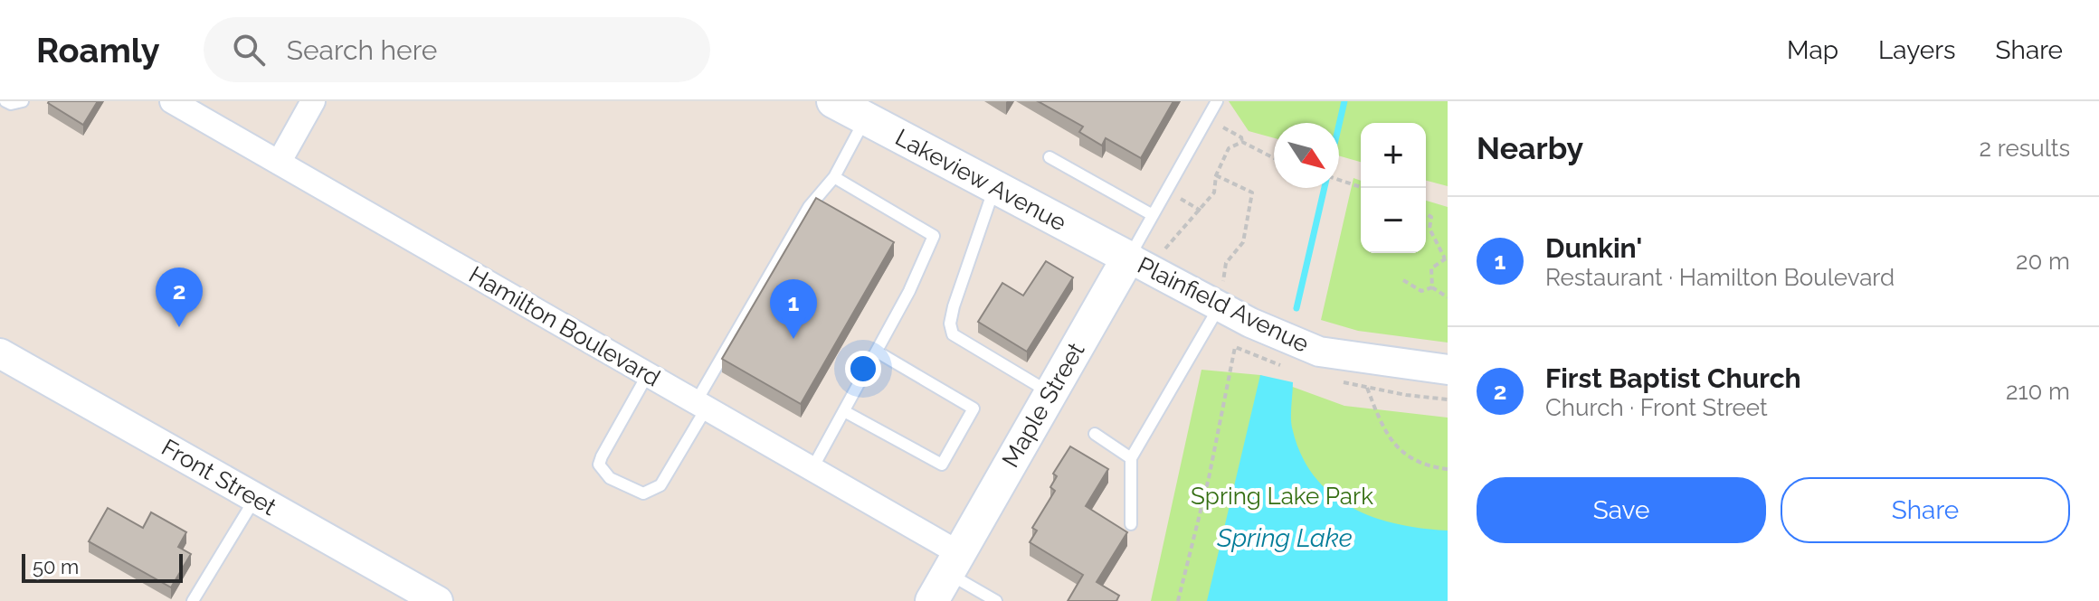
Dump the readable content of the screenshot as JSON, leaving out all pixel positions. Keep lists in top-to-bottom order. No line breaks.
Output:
{"streets":{"main road":["Lakeview Avenue","Maple Street"],"street":["Plainfield Avenue","Hamilton Boulevard","Front Street"]},"crossings":[["Lakeview Avenue","Plainfield Avenue"],["Lakeview Avenue","Maple Street"],["Plainfield Avenue","Maple Street"],["Hamilton Boulevard","Maple Street"]],"water":["Spring Lake"],"parks":["Spring Lake Park"],"scale_bar":"50 m","north":"bottom right","page":{"header":"Roamly","search":"Search here","nav":["Map","Layers","Share"],"heading":["Nearby","2 results"],"map_buttons":["+","−"],"list":[{"mark":"1","name":"Dunkin'","note":"Restaurant · Hamilton Boulevard","value":"20 m"},{"mark":"2","name":"First Baptist Church","note":"Church · Front Street","value":"210 m"}],"pins":["2","1"],"buttons":["Save","Share"],"scale":"50 m"}}
